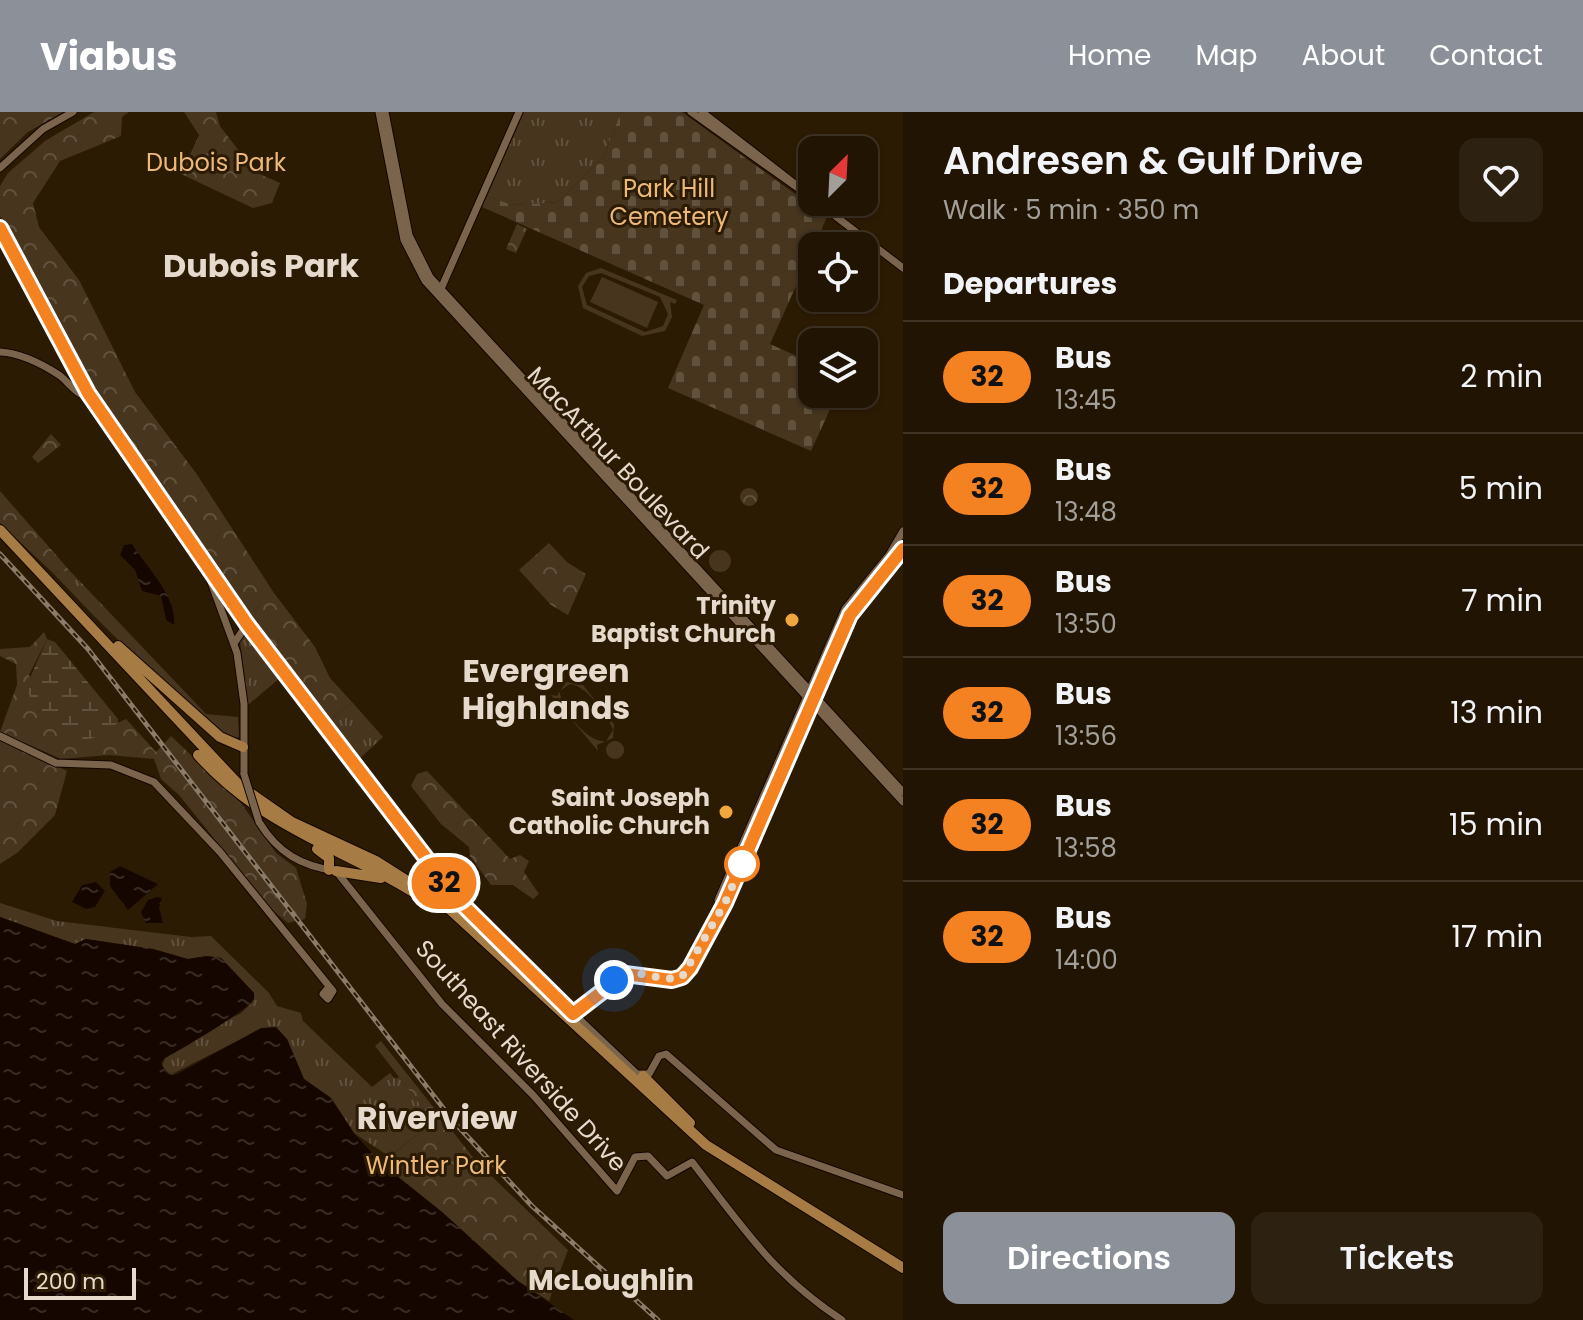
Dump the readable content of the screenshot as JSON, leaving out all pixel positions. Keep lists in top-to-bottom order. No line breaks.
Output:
{"streets":{"street":["MacArthur Boulevard","Southeast Riverside Drive"]},"districts":["Dubois Park","Evergreen Highlands","Riverview","McLoughlin"],"parks":["Dubois Park","Park Hill Cemetery","Wintler Park"],"places":["Trinity Baptist Church","Saint Joseph Catholic Church"],"lines":["bus line 32"],"scale_bar":"200 m","north":"top right","page":{"header":"Viabus","nav":["Home","Map","About","Contact"],"on_map":"32","heading":[["Andresen & Gulf Drive","Walk · 5 min · 350 m"],"Departures"],"list":[{"mark":"32","name":"Bus","note":"13:45","value":"2 min"},{"mark":"32","name":"Bus","note":"13:48","value":"5 min"},{"mark":"32","name":"Bus","note":"13:50","value":"7 min"},{"mark":"32","name":"Bus","note":"13:56","value":"13 min"},{"mark":"32","name":"Bus","note":"13:58","value":"15 min"},{"mark":"32","name":"Bus","note":"14:00","value":"17 min"}],"buttons":["Directions","Tickets"],"scale":"200 m"}}
